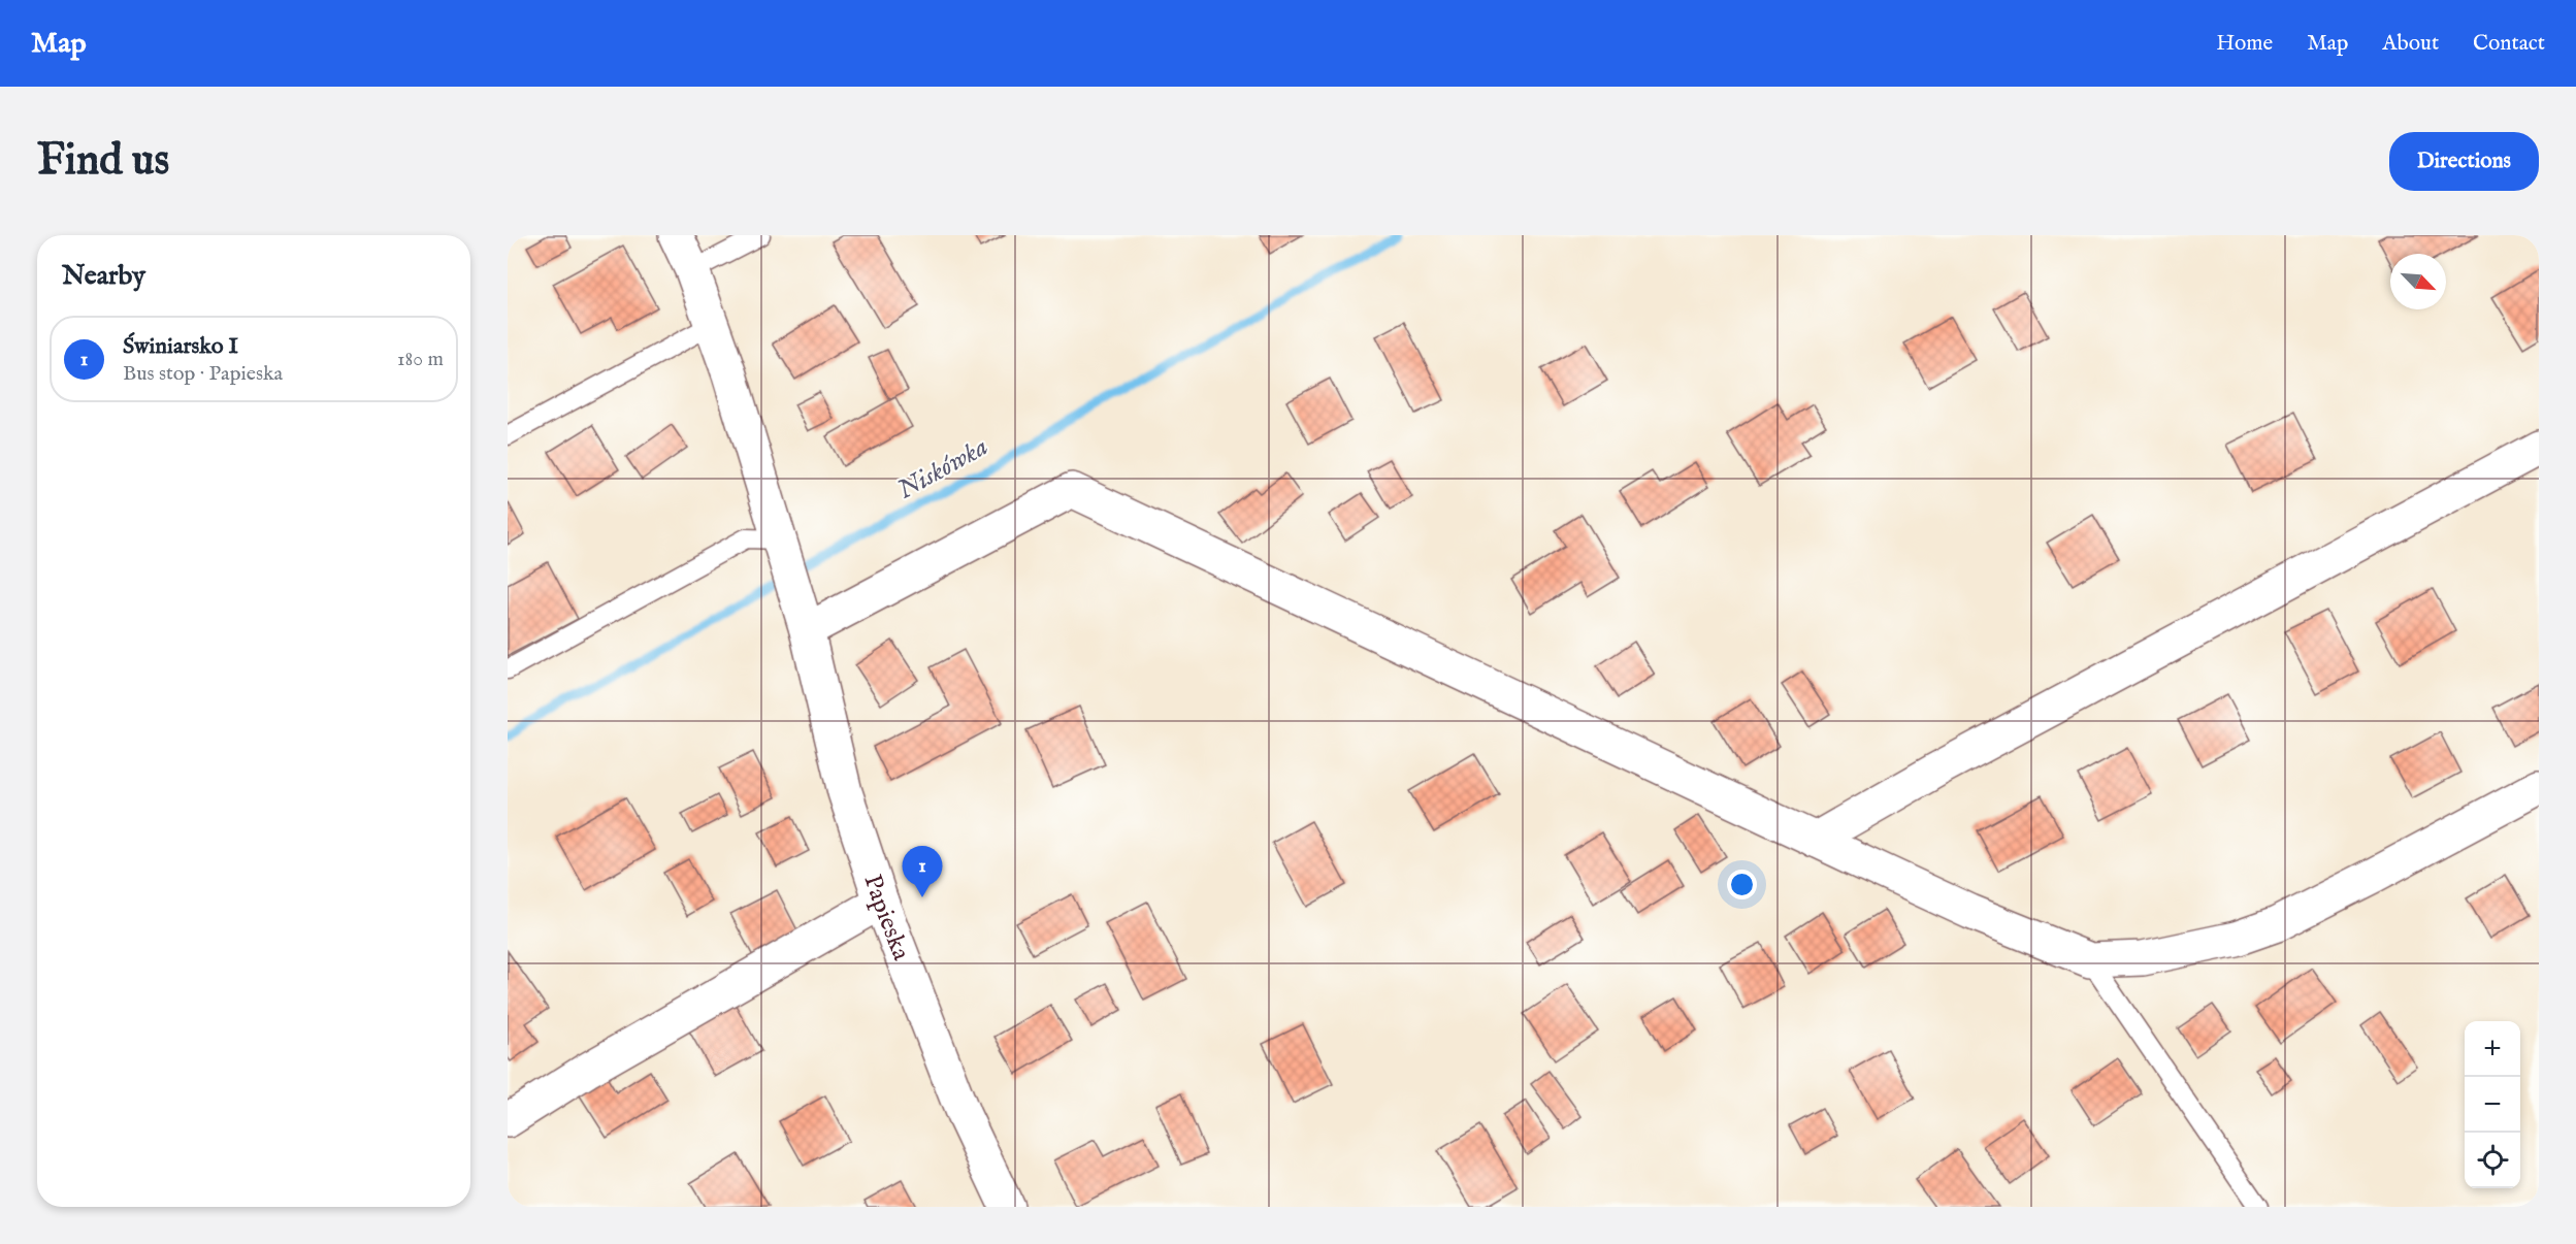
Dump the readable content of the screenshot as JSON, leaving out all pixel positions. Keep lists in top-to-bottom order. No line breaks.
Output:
{"streets":{"street":["Papieska"]},"water":["Niskówka"],"north":"bottom right","page":{"header":"Map","nav":["Home","Map","About","Contact"],"buttons":"Directions","title":"Find us","heading":"Nearby","list":[{"mark":"1","name":"Świniarsko I","note":"Bus stop · Papieska","value":"180 m"}],"pins":"1","map_buttons":["+","−"]}}
